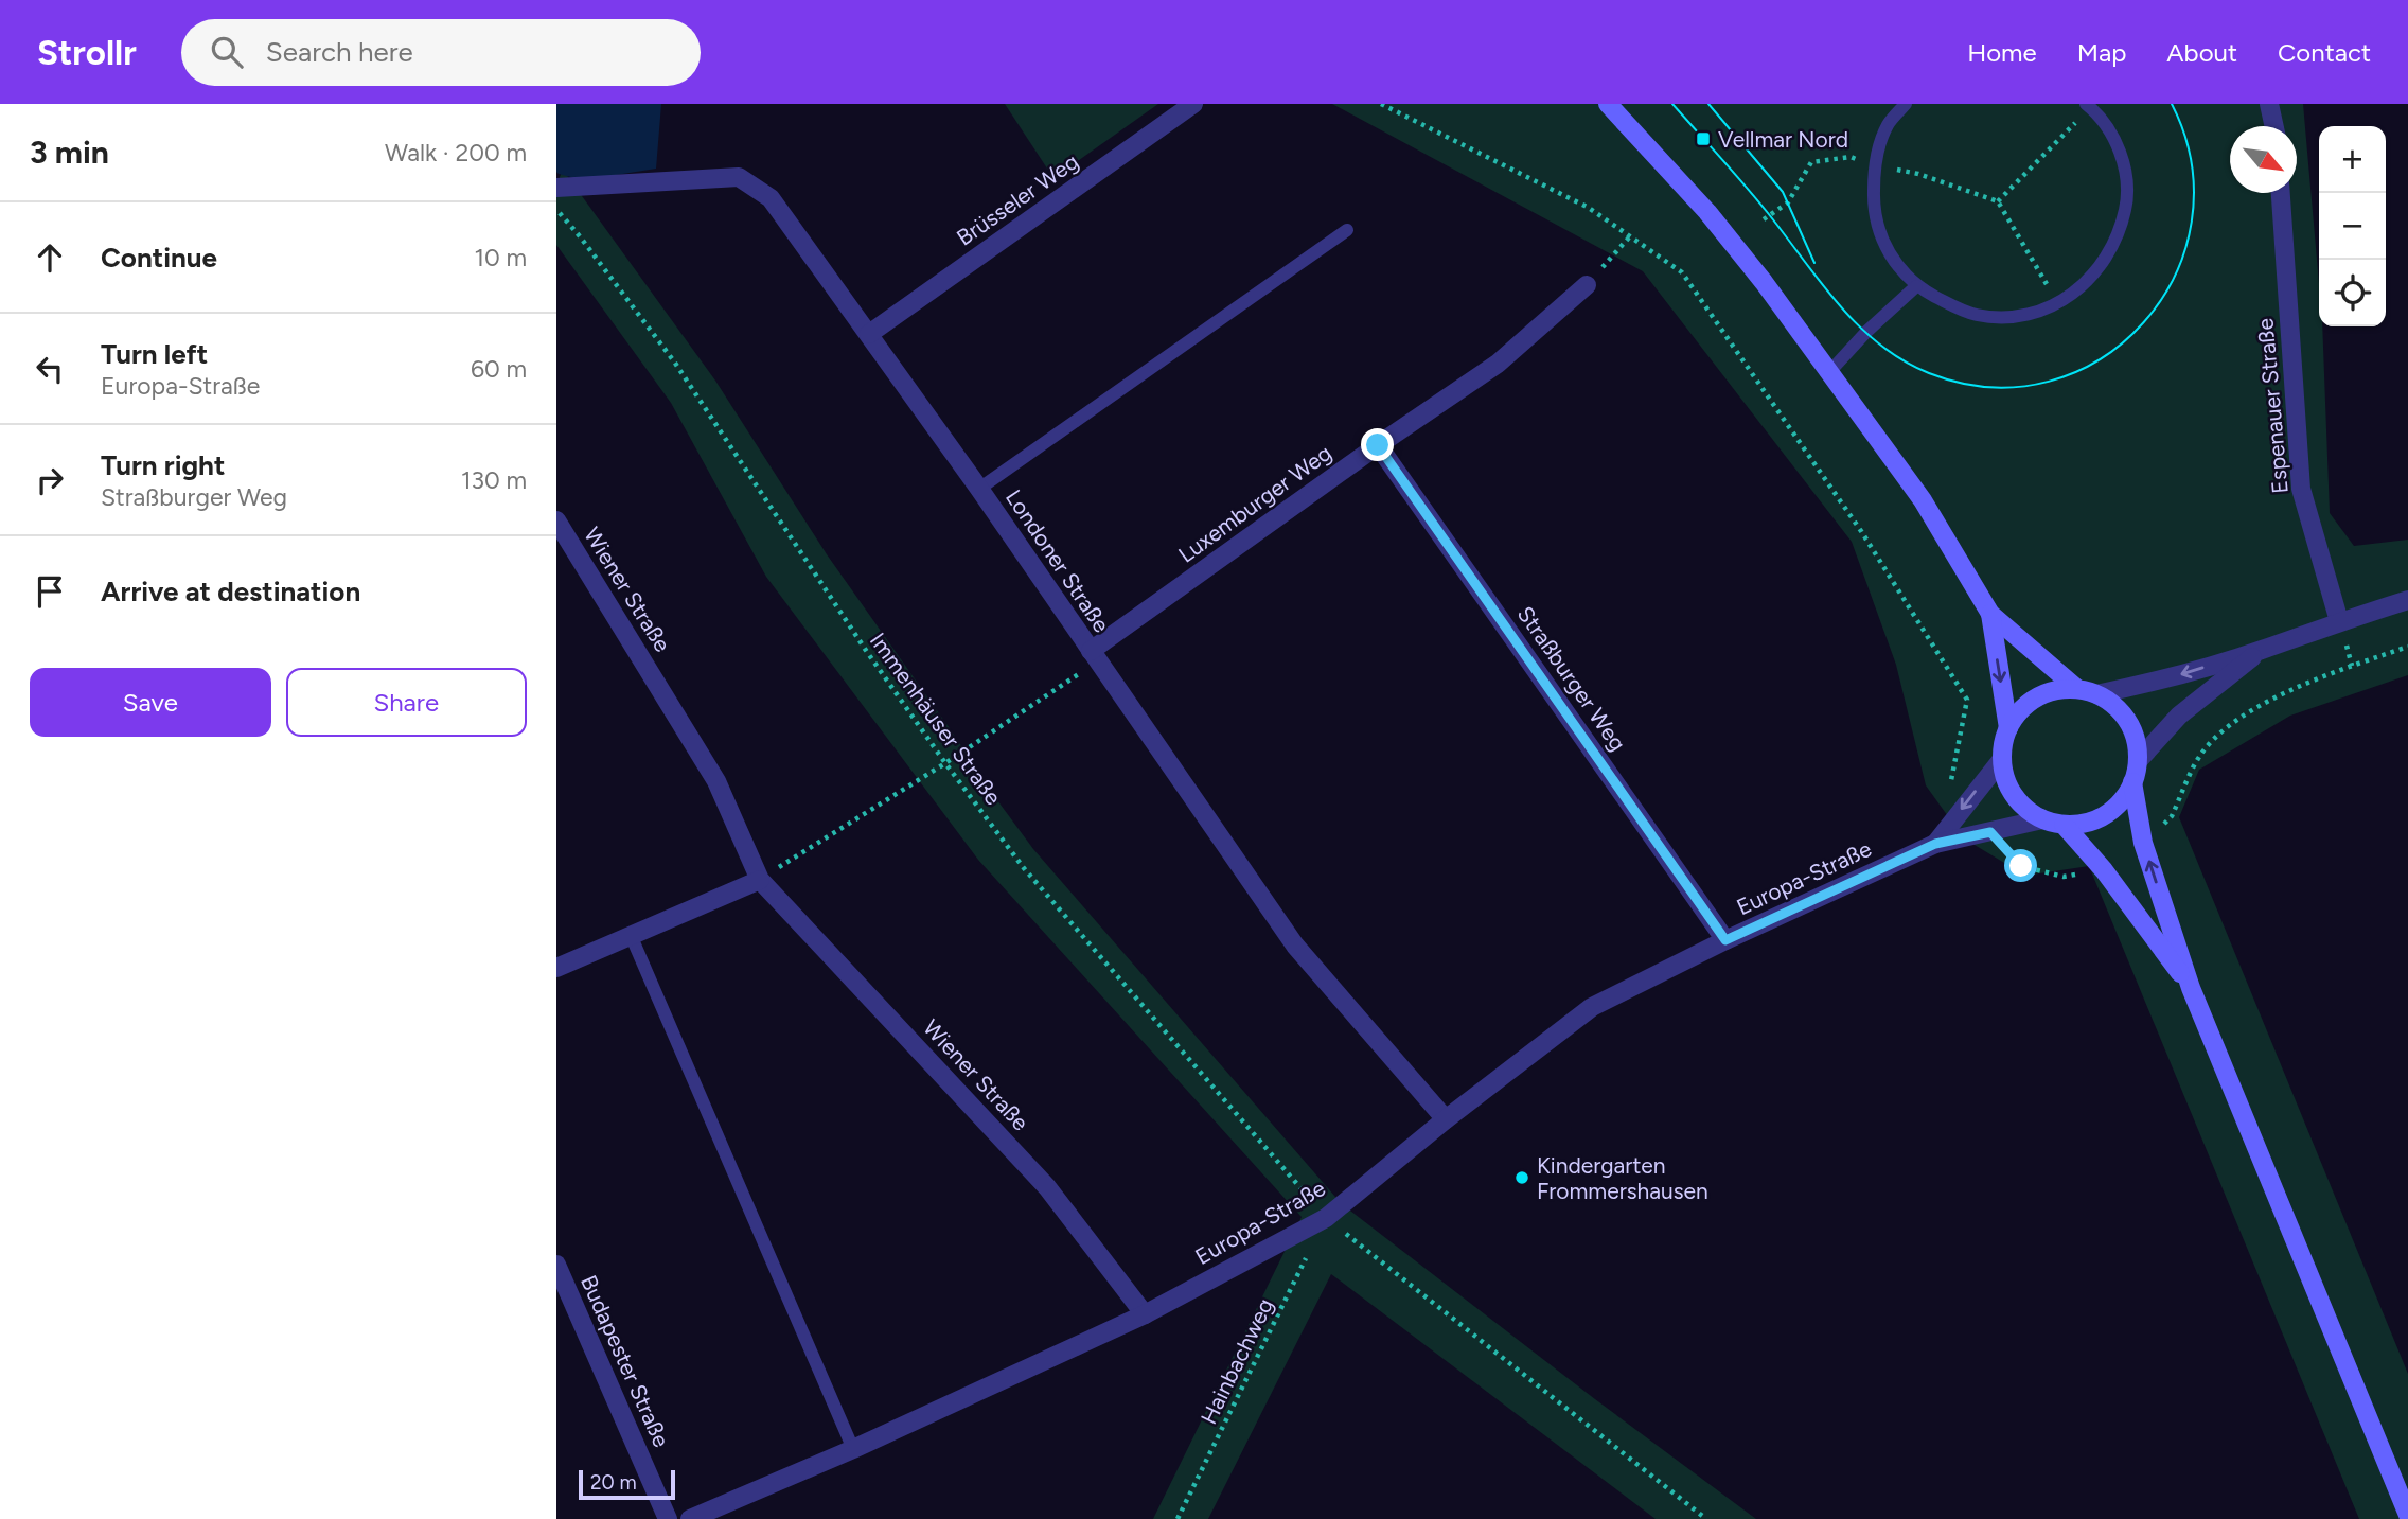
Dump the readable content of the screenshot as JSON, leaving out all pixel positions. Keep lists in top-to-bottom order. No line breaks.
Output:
{"streets":{"street":["Brüsseler Weg","Espenauer Straße","Luxemburger Weg","Londoner Straße","Wiener Straße","Straßburger Weg","Europa-Straße","Budapester Straße"],"path":["Immenhäuser Straße","Hainbachweg"]},"crossings":[["Brüsseler Weg","Londoner Straße"],["Luxemburger Weg","Londoner Straße"],["Luxemburger Weg","Straßburger Weg"],["Londoner Straße","Europa-Straße"],["Wiener Straße","Europa-Straße"],["Straßburger Weg","Europa-Straße"],["Immenhäuser Straße","Europa-Straße"]],"places":{"transit":["Vellmar Nord"],"other":["Kindergarten Frommershausen"]},"scale_bar":"20 m","north":"bottom right","page":{"header":"Strollr","search":"Search here","nav":["Home","Map","About","Contact"],"heading":["3 min","Walk · 200 m"],"map_buttons":["+","−"],"list":[["Continue","10 m"],["Turn left","Europa-Straße","60 m"],["Turn right","Straßburger Weg","130 m"],"Arrive at destination"],"buttons":["Save","Share"],"scale":"20 m"}}
